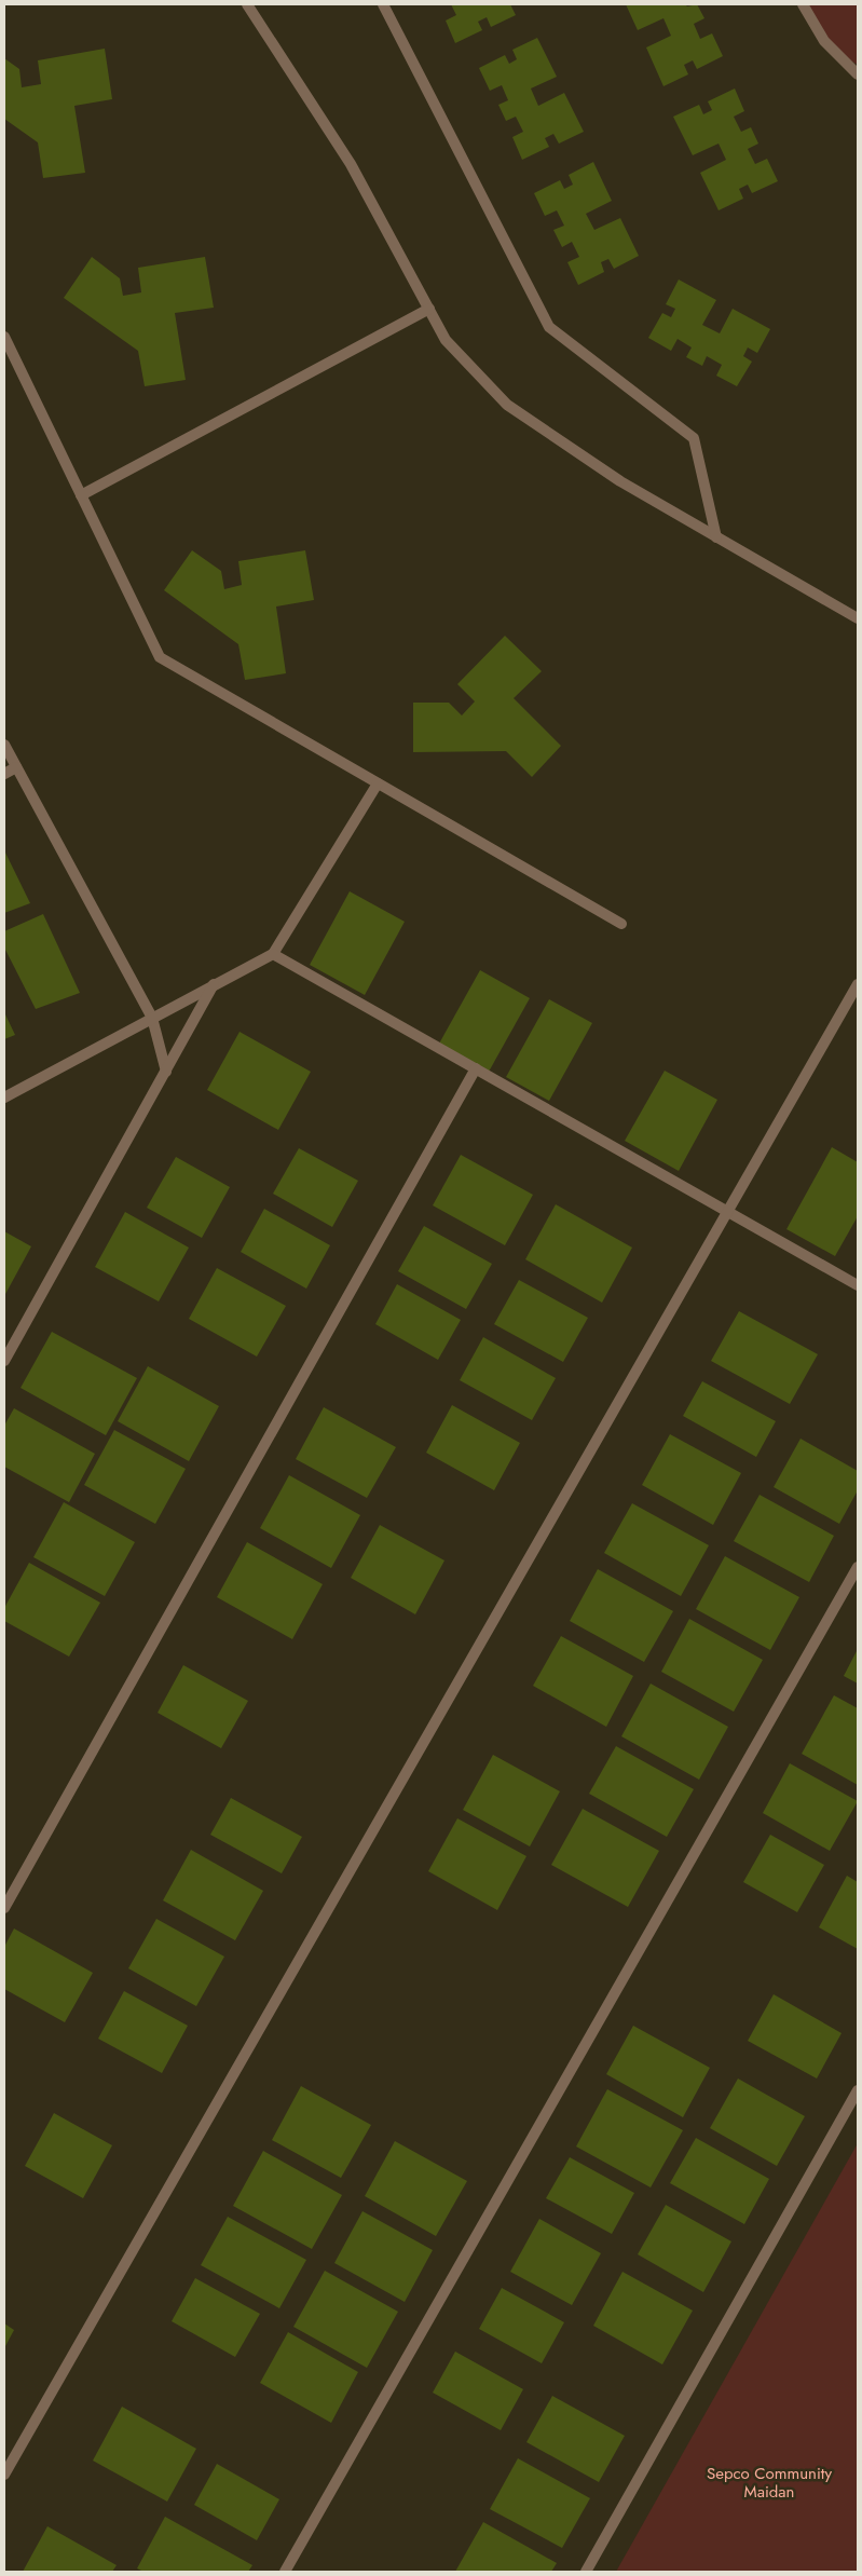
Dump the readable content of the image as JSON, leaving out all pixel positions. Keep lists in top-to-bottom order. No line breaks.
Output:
{"parks":["Sepco Community Maidan"]}
